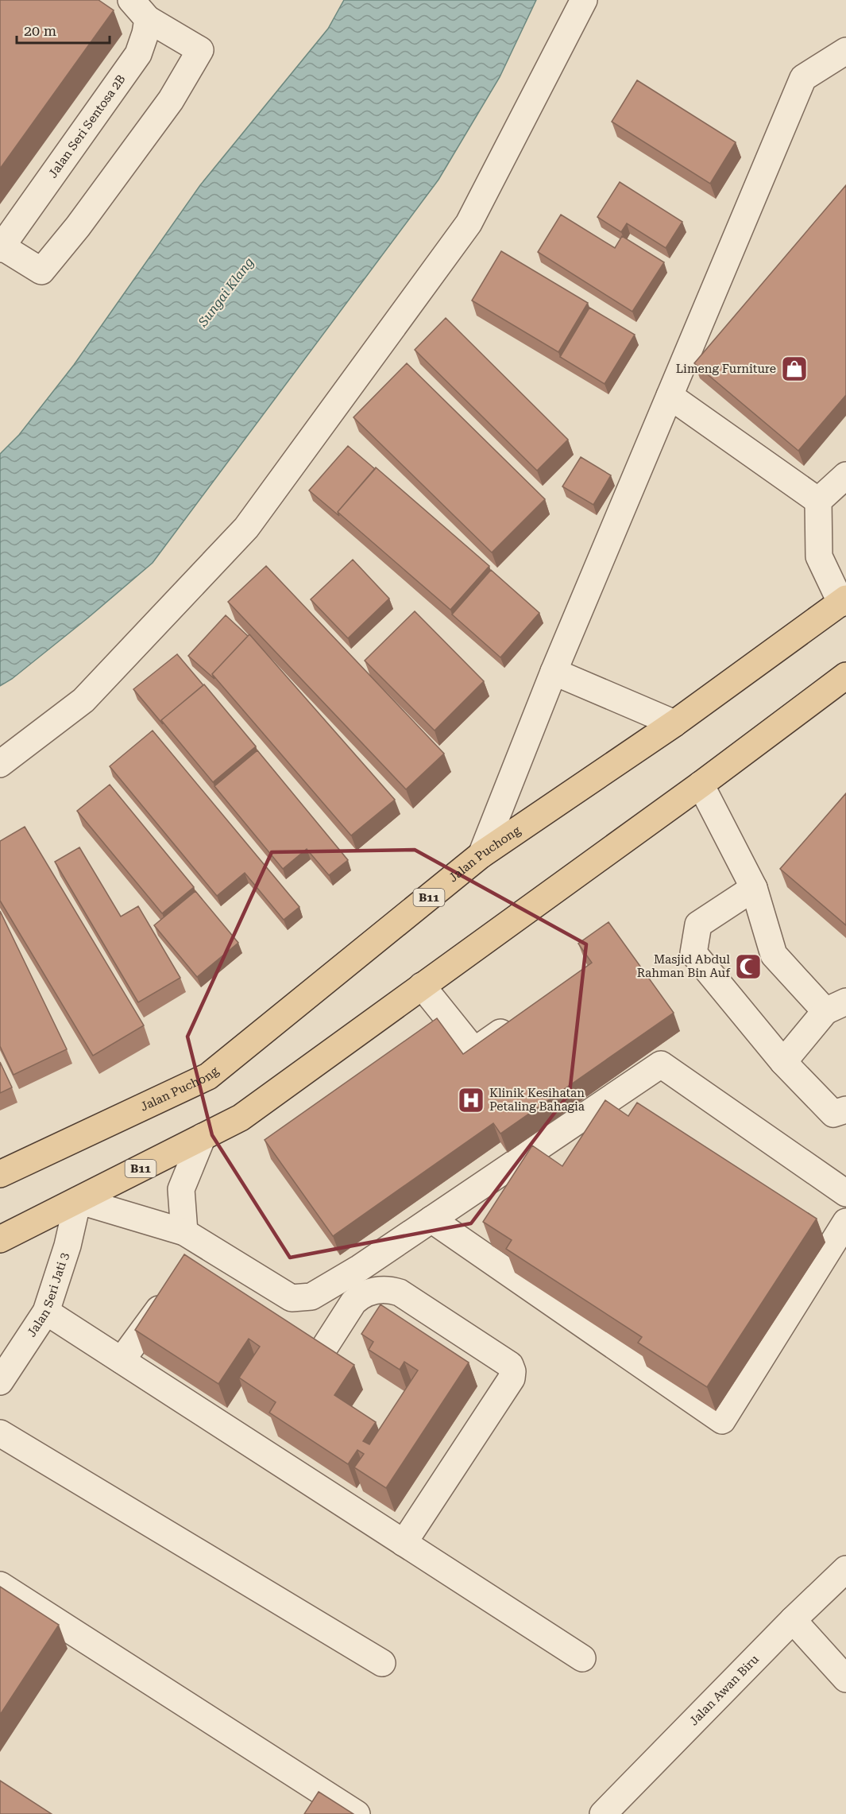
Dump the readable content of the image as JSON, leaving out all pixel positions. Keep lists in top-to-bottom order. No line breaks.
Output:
{"streets":{"main road":["Jalan Puchong","B11"],"street":["Jalan Seri Sentosa 2B","Jalan Seri Jati 3","Jalan Awan Biru"]},"crossings":[["B11","Jalan Seri Jati 3"]],"water":["Sungai Klang"],"places":{"shop":["Limeng Furniture"],"mosque":["Masjid Abdul Rahman Bin Auf"],"hospital":["Klinik Kesihatan Petaling Bahagia"]},"scale_bar":"20 m"}
